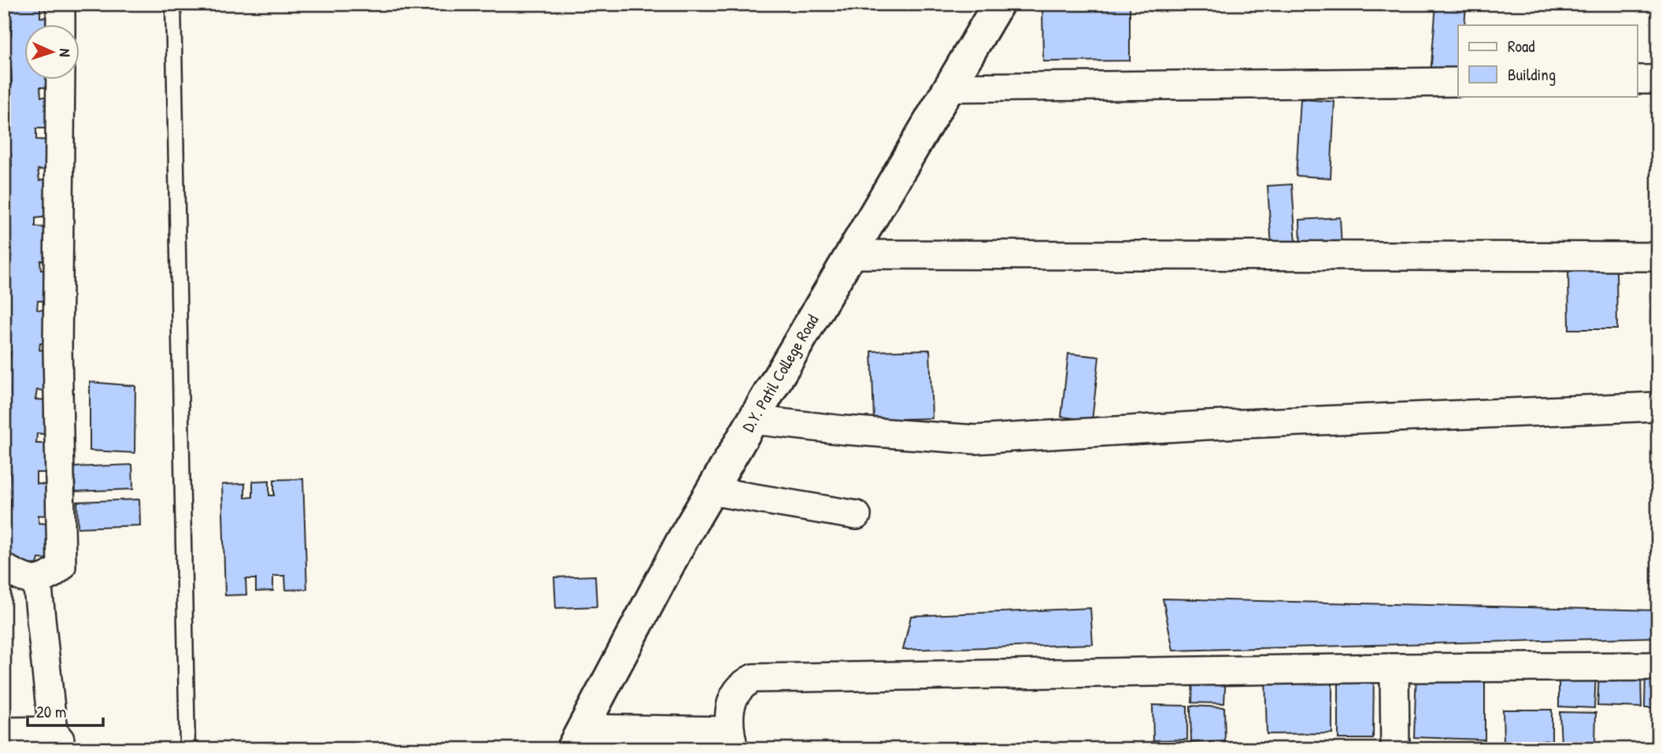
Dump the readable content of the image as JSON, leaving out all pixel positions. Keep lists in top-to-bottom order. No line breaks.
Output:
{"streets":{"street":["D.Y. Patil College Road"]},"legend":["Road","Building"],"scale_bar":"20 m","north":"right"}
